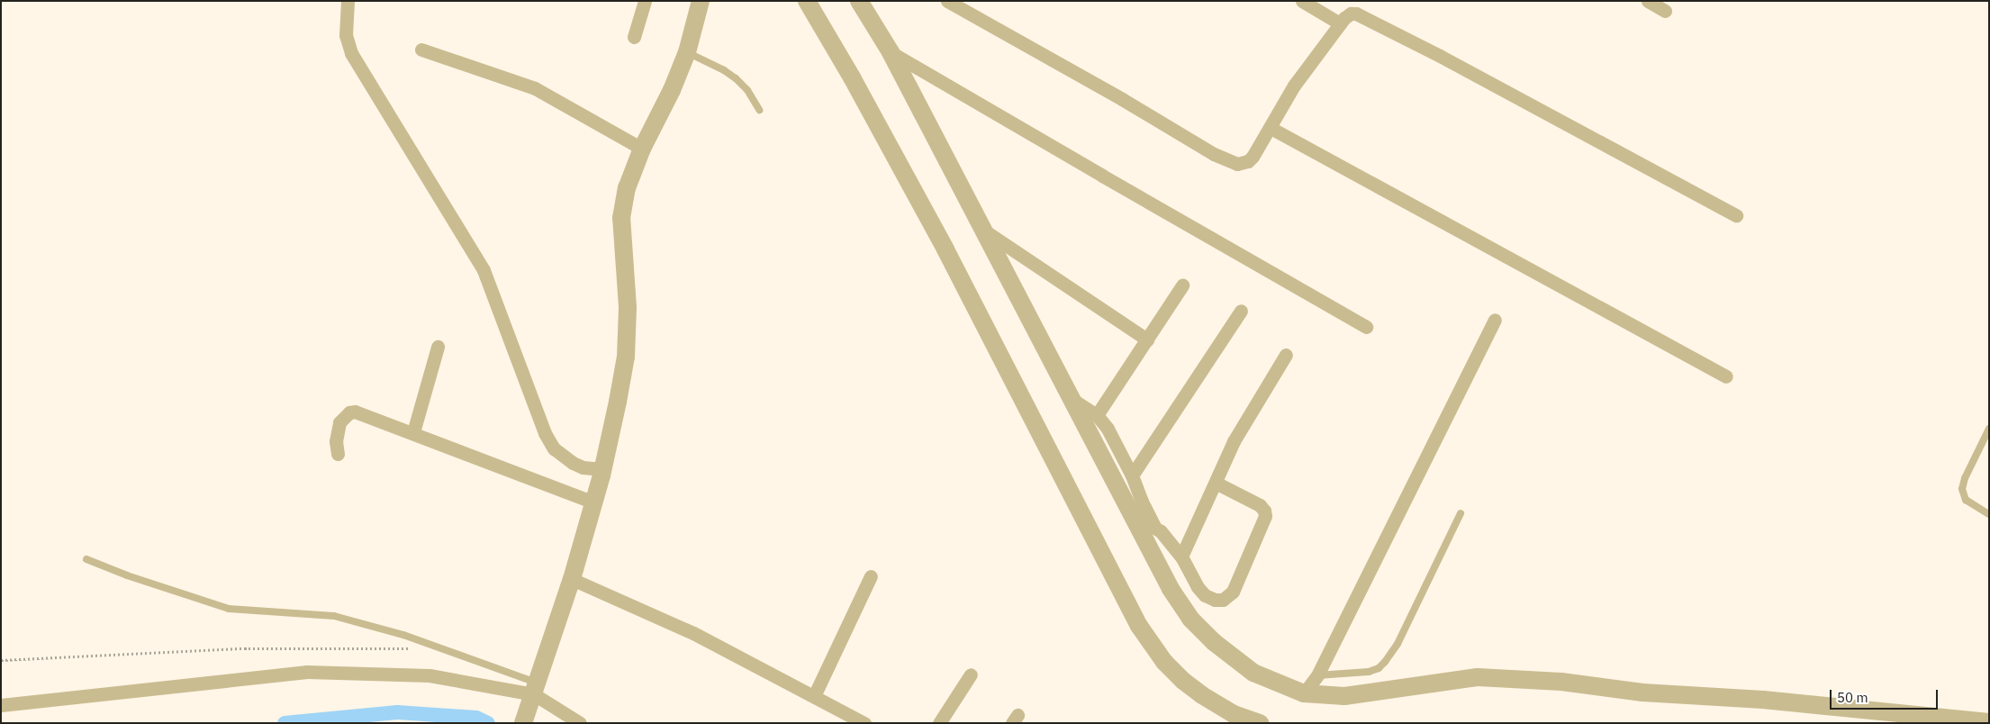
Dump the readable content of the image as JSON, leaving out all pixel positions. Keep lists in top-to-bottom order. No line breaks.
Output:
{"scale_bar":"50 m"}
